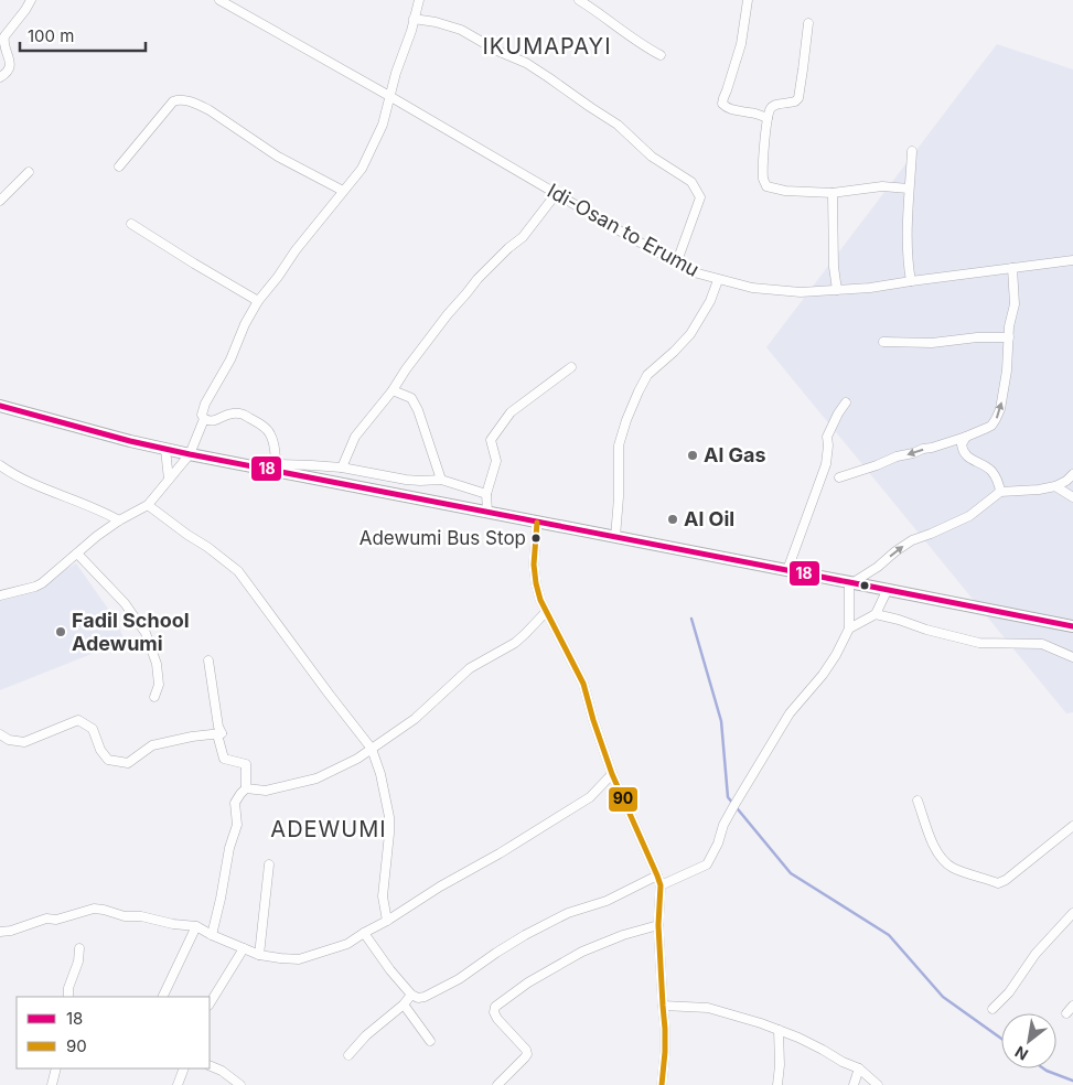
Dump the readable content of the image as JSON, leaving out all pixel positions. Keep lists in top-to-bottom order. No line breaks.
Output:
{"streets":{"street":["Idi-Osan to Erumu"]},"districts":["IKUMAPAYI","ADEWUMI"],"places":["Al Gas","Al Oil","Adewumi Bus Stop","Fadil School Adewumi"],"lines":["transit line 18","transit line 90"],"legend":["18","90"],"scale_bar":"100 m","north":"bottom left"}
